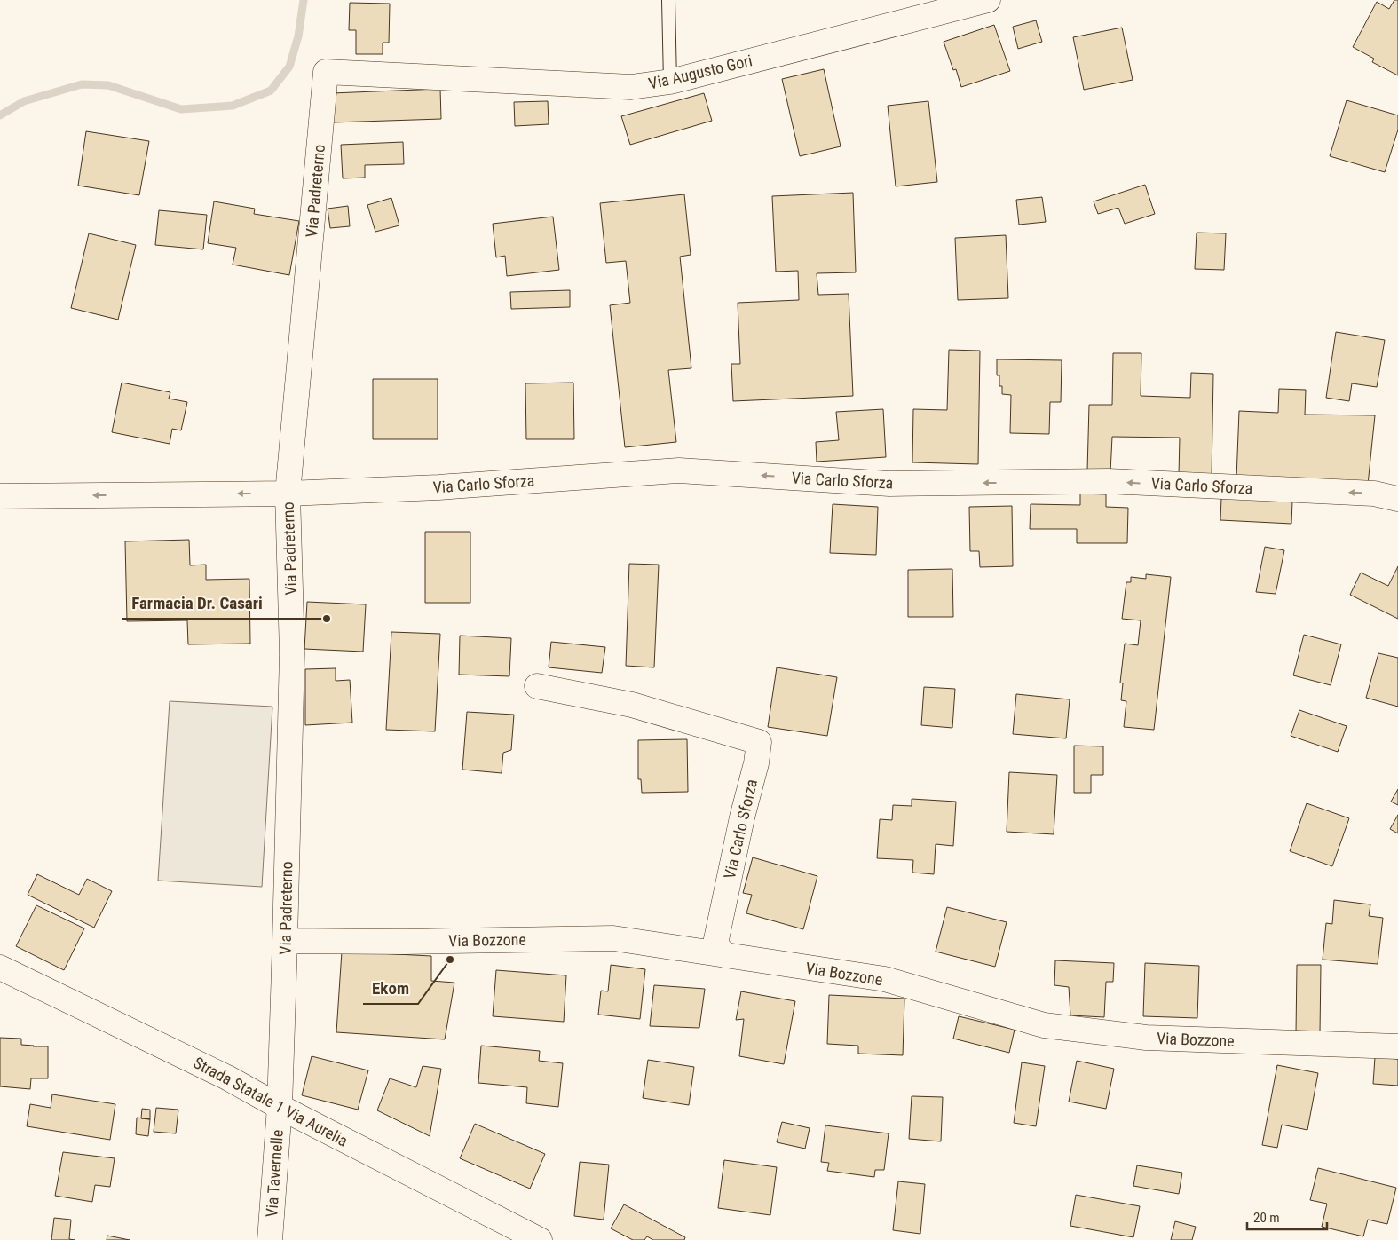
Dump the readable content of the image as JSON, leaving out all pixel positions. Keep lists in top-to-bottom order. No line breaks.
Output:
{"streets":{"street":["Via Augusto Gori","Via Padreterno","Via Carlo Sforza","Via Bozzone","Strada Statale 1 Via Aurelia","Via Tavernelle"]},"crossings":[["Via Augusto Gori","Via Padreterno"],["Via Padreterno","Via Carlo Sforza"],["Via Padreterno","Via Bozzone"],["Via Padreterno","Strada Statale 1 Via Aurelia"],["Via Padreterno","Via Tavernelle"],["Via Carlo Sforza","Via Bozzone"],["Strada Statale 1 Via Aurelia","Via Tavernelle"]],"one_way":["Via Carlo Sforza"],"places":["Farmacia Dr. Casari","Ekom"],"scale_bar":"20 m"}
